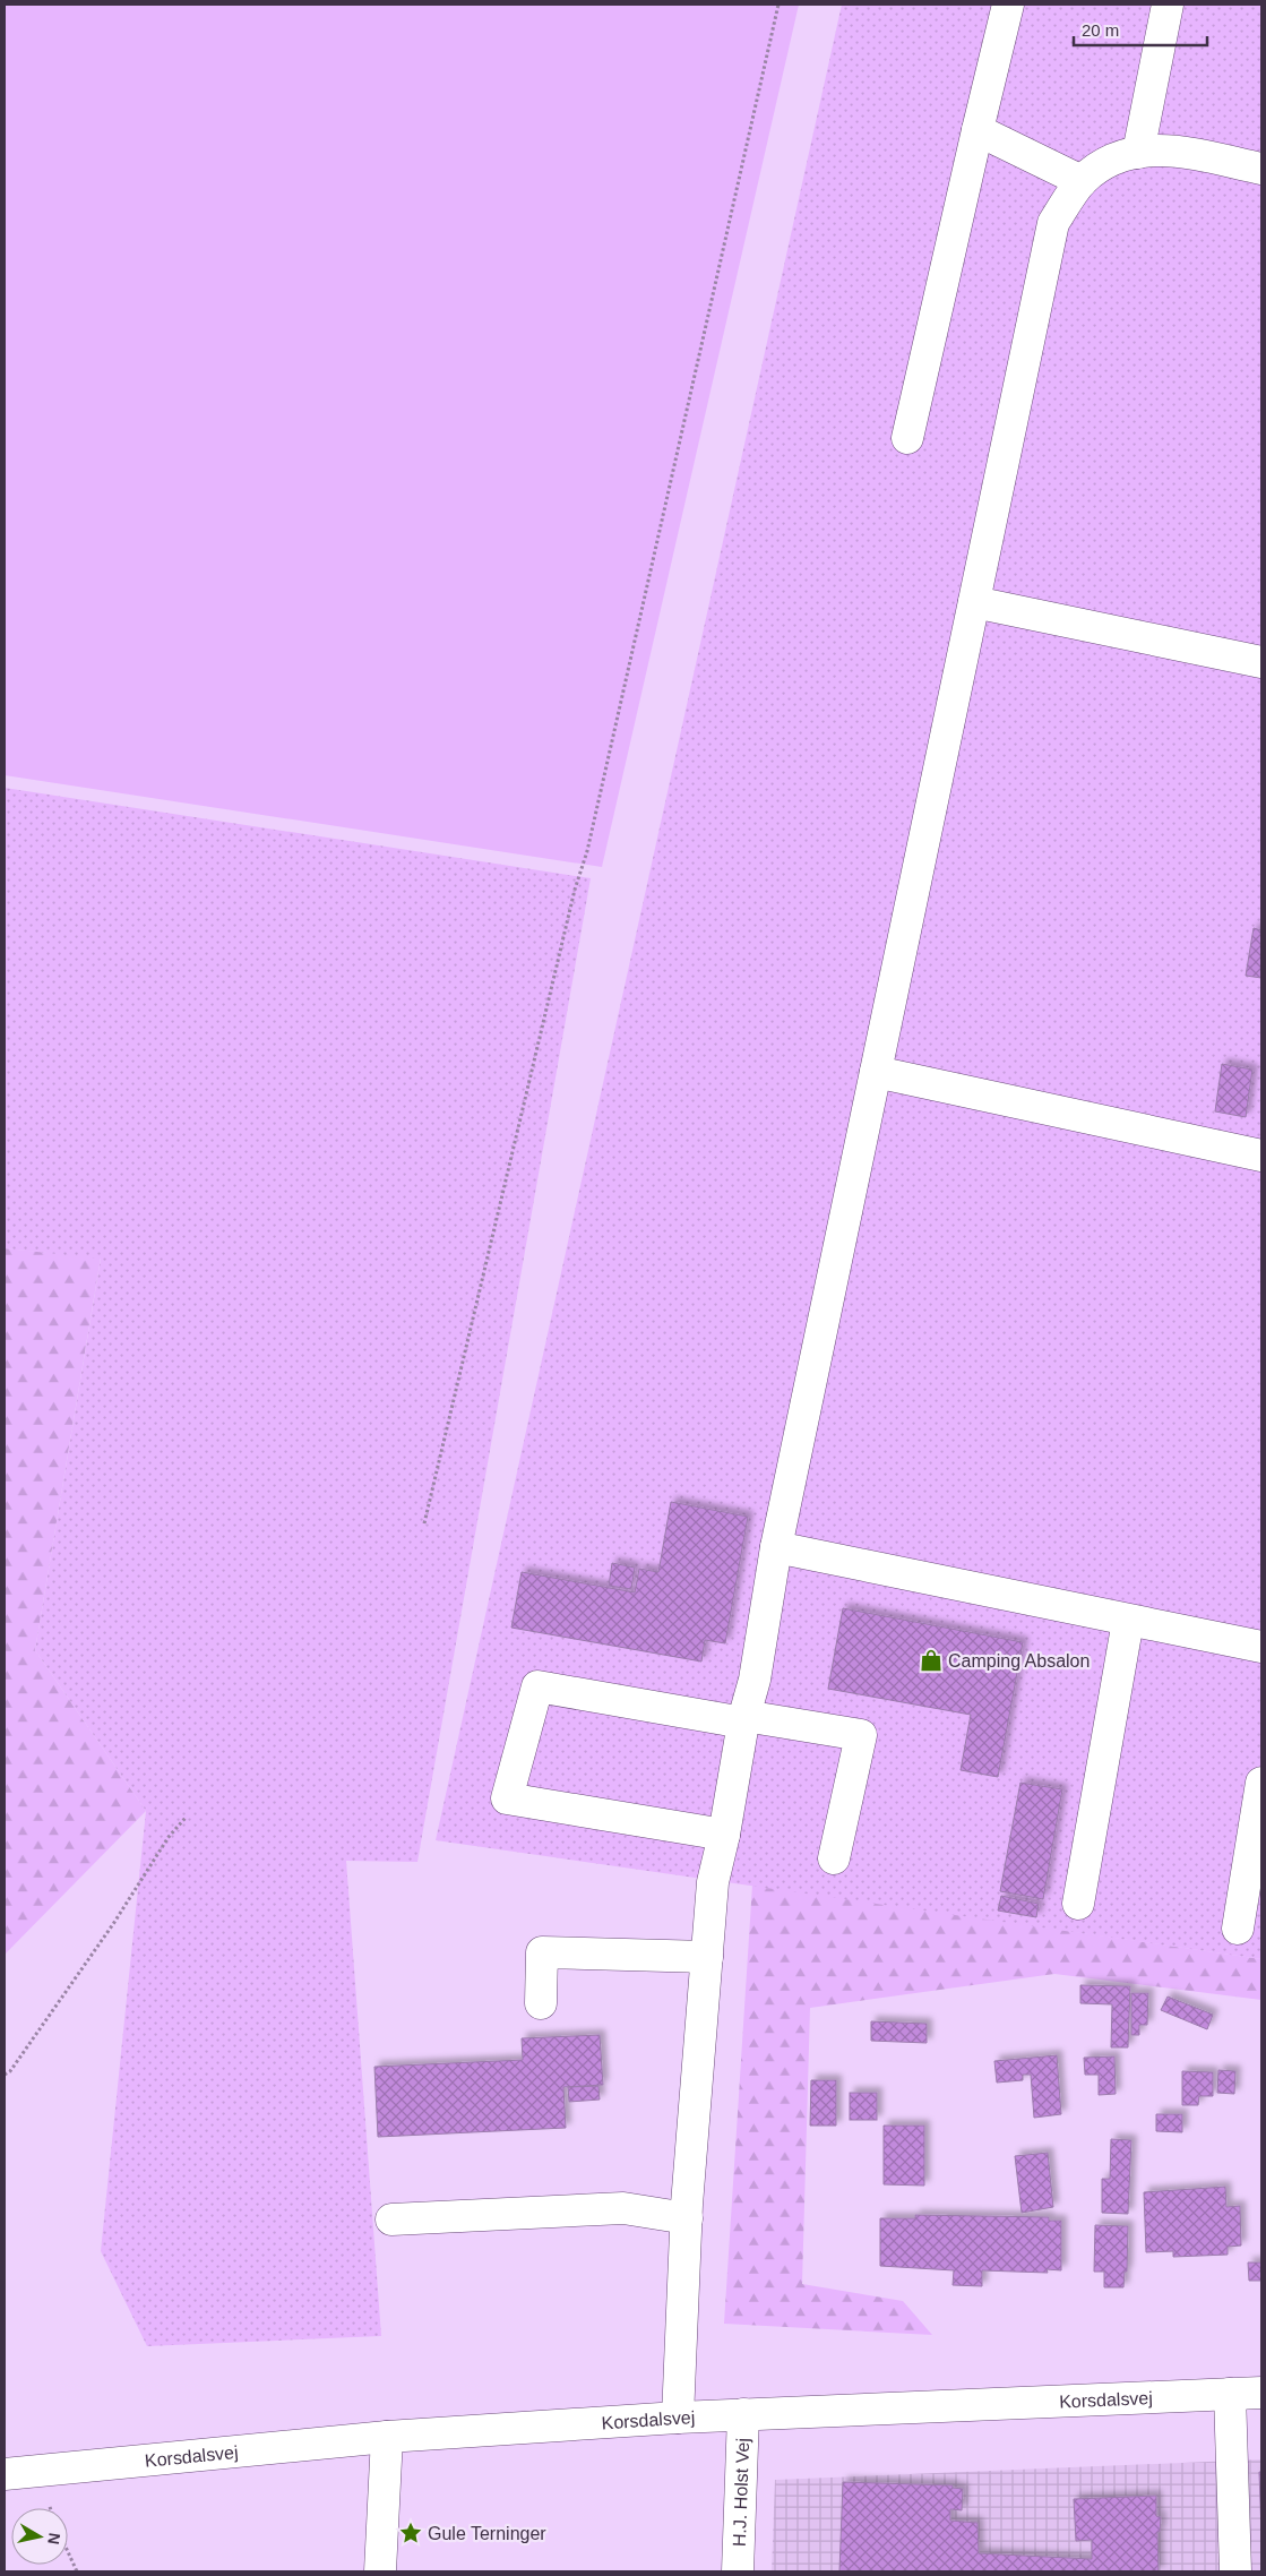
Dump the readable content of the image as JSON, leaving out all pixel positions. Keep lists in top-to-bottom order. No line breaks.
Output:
{"streets":{"street":["Korsdalsvej","H.J. Holst Vej"]},"crossings":[["Korsdalsvej","H.J. Holst Vej"]],"places":{"shop":["Camping Absalon"],"place":["Gule Terninger"]},"scale_bar":"20 m","north":"right"}
